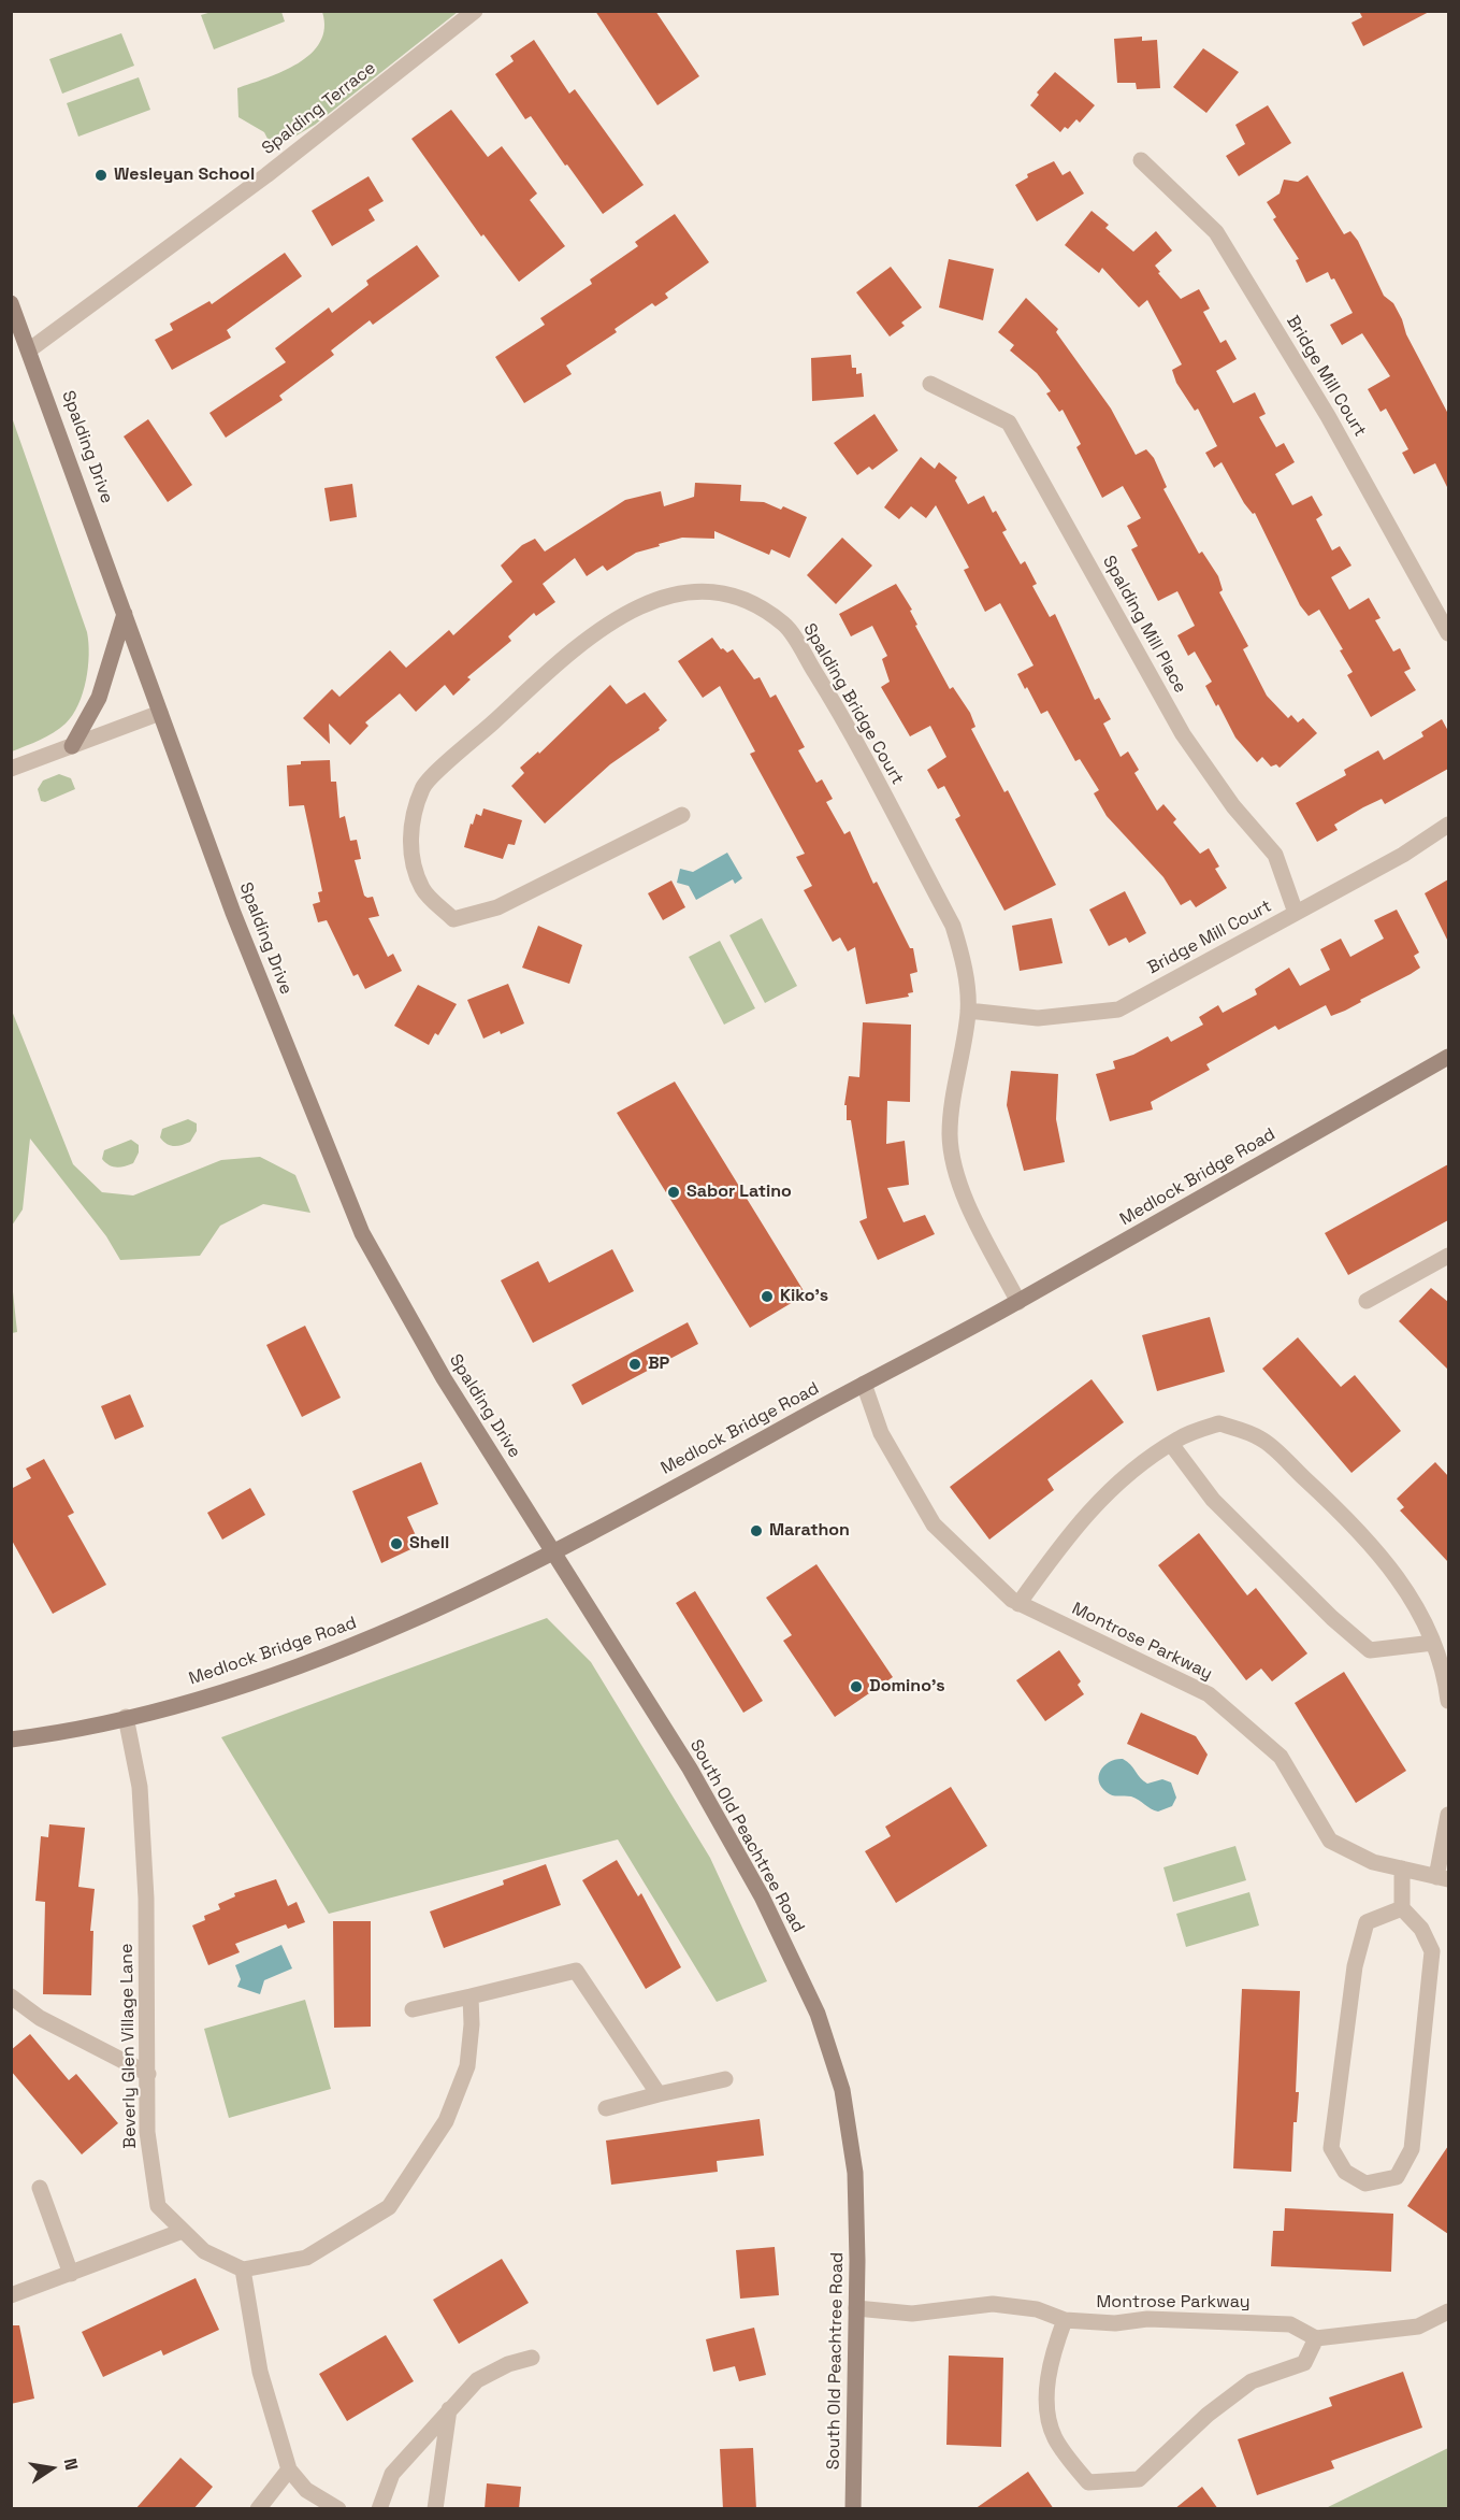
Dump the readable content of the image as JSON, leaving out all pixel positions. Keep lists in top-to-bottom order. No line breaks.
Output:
{"streets":{"main road":["Spalding Drive","Medlock Bridge Road","South Old Peachtree Road"],"street":["Spalding Terrace","Bridge Mill Court","Spalding Mill Place","Spalding Bridge Court","Montrose Parkway","Beverly Glen Village Lane"]},"crossings":[["Spalding Terrace","Spalding Drive"],["Bridge Mill Court","Spalding Mill Place"],["Bridge Mill Court","Spalding Bridge Court"],["Spalding Drive","Medlock Bridge Road"],["Spalding Drive","South Old Peachtree Road"],["Spalding Bridge Court","Medlock Bridge Road"],["Medlock Bridge Road","Montrose Parkway"],["Medlock Bridge Road","South Old Peachtree Road"],["Medlock Bridge Road","Beverly Glen Village Lane"],["Montrose Parkway","South Old Peachtree Road"]],"places":["Wesleyan School","Sabor Latino","Kiko's","BP","Marathon","Shell","Domino's"],"north":"right"}
